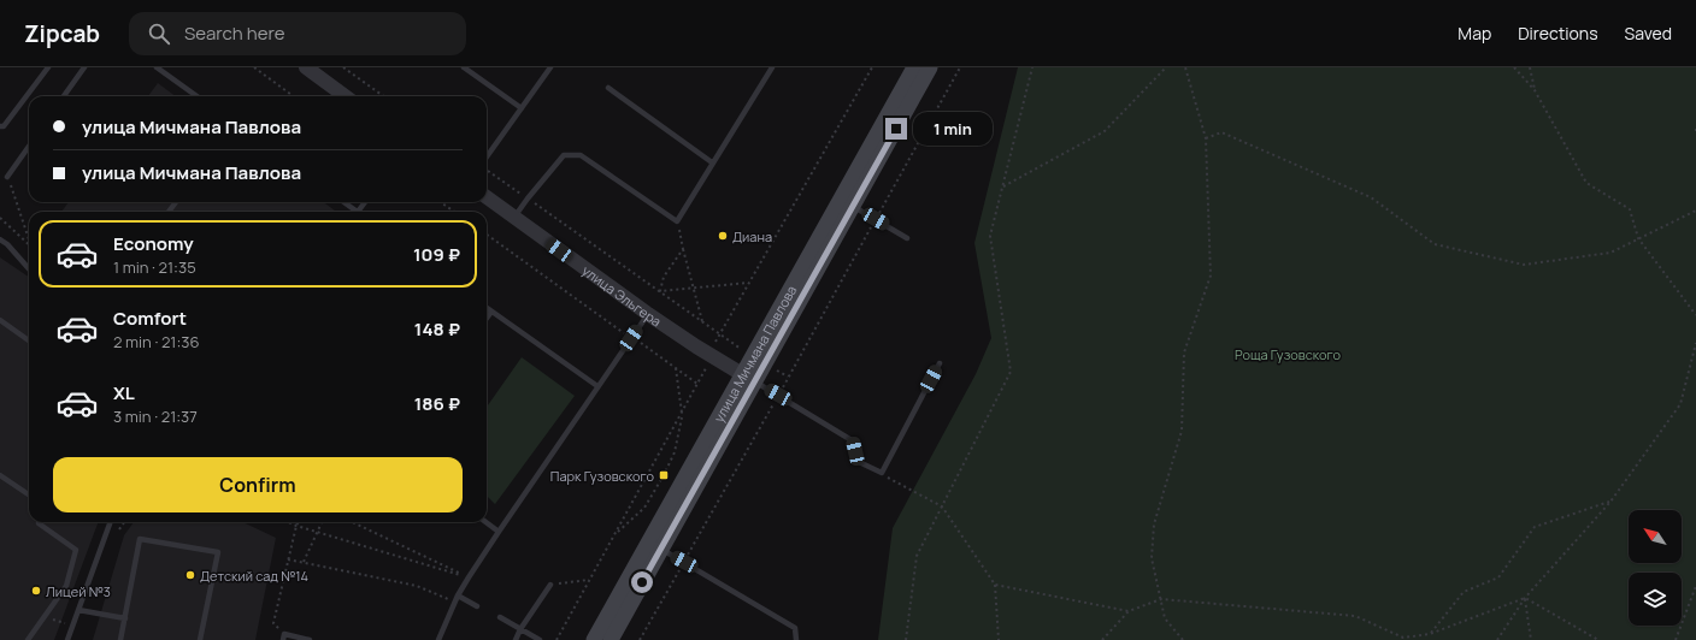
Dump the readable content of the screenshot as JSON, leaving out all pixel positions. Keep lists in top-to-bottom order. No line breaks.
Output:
{"streets":{"main road":["улица Мичмана Павлова"],"street":["улица Эльгера"]},"crossings":[["улица Эльгера","улица Мичмана Павлова"]],"parks":["Роща Гузовского"],"places":{"other":["Диана","Детский сад №14","Лицей №3"],"transit":["Парк Гузовского"]},"north":"top left","page":{"header":"Zipcab","search":"Search here","nav":["Map","Directions","Saved"],"banner":["улица Мичмана Павлова","улица Мичмана Павлова"],"bubble":"1 min","list":[{"name":"Economy","note":"1 min · 21:35","value":"109 ₽"},{"name":"Comfort","note":"2 min · 21:36","value":"148 ₽"},{"name":"XL","note":"3 min · 21:37","value":"186 ₽"}],"buttons":"Confirm"}}
